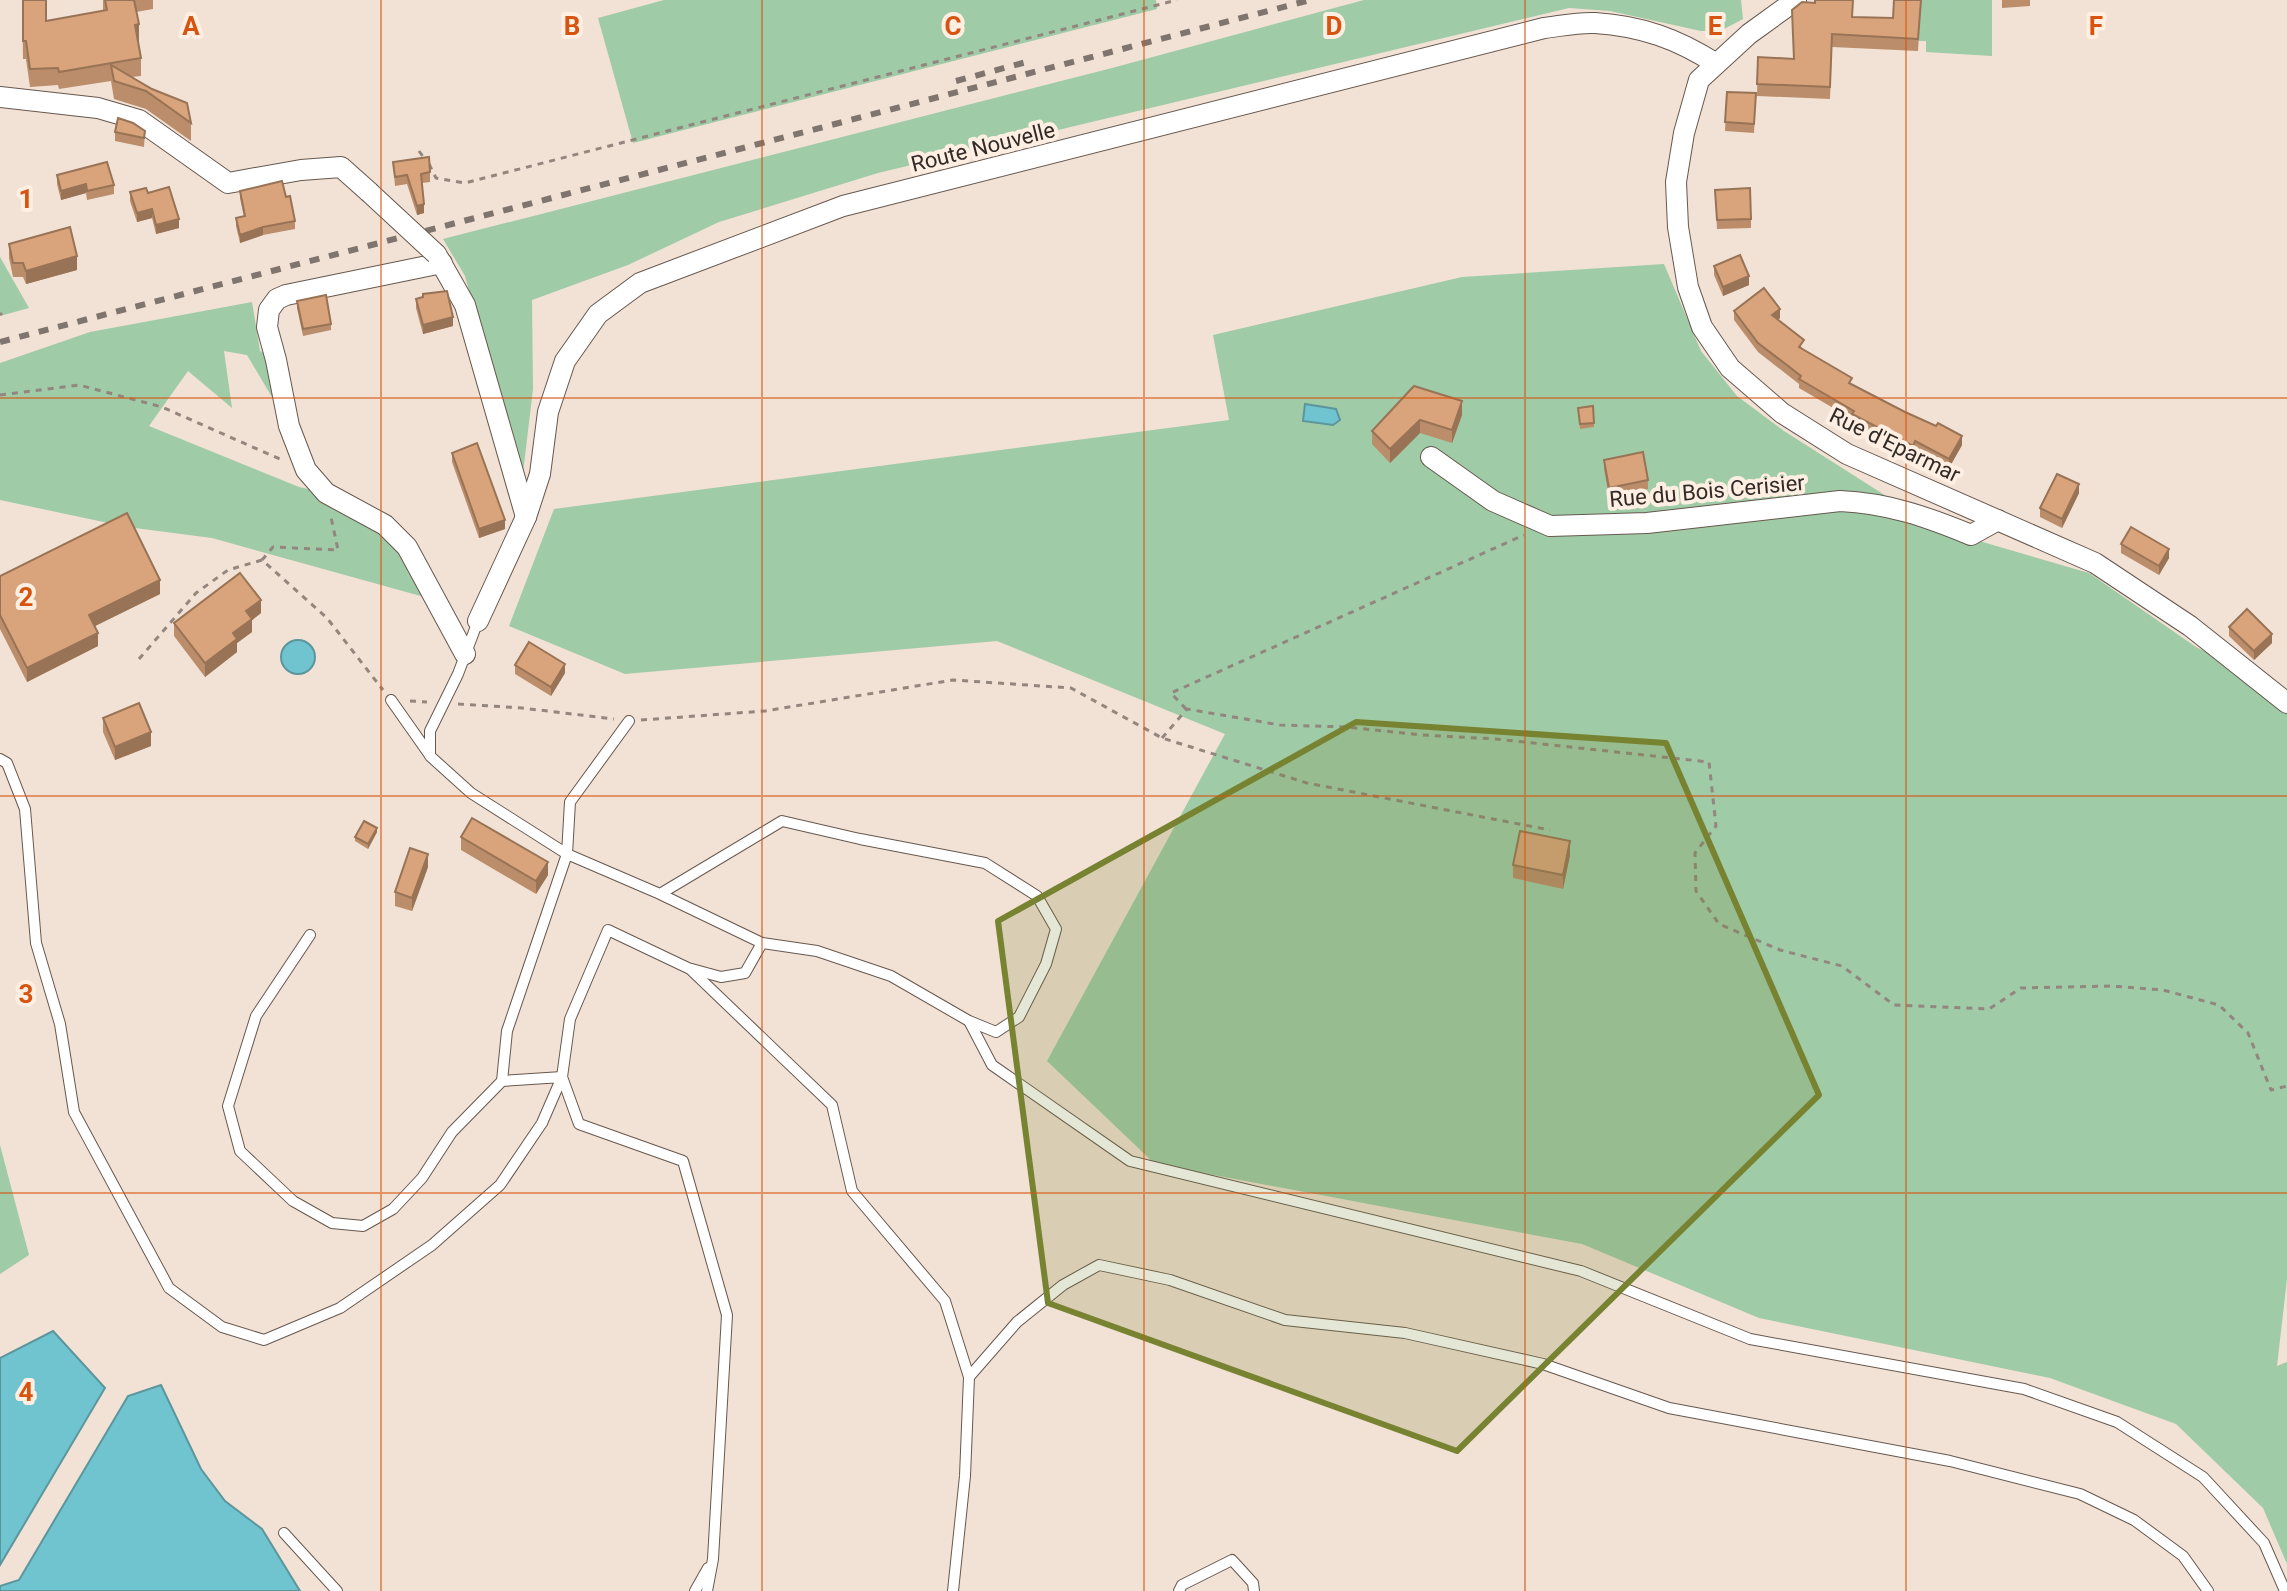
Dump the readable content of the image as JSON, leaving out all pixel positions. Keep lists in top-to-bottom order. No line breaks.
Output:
{"streets":{"street":["Route Nouvelle","Rue d'Eparmar","Rue du Bois Cerisier"]},"crossings":[["Route Nouvelle","Rue d'Eparmar"],["Rue d'Eparmar","Rue du Bois Cerisier"]],"grid":{"columns":["A","B","C","D","E","F"],"rows":["1","2","3","4"]}}
